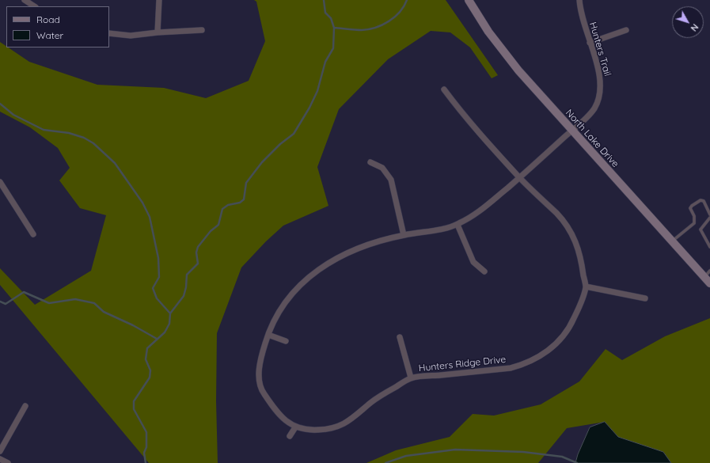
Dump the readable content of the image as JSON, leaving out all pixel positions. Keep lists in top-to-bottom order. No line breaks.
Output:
{"streets":{"main road":["North Lake Drive"],"street":["Hunters Trail","Hunters Ridge Drive"]},"crossings":[["Hunters Trail","North Lake Drive"],["Hunters Trail","Hunters Ridge Drive"],["North Lake Drive","Hunters Ridge Drive"]],"legend":["Road","Water"],"north":"bottom right"}
